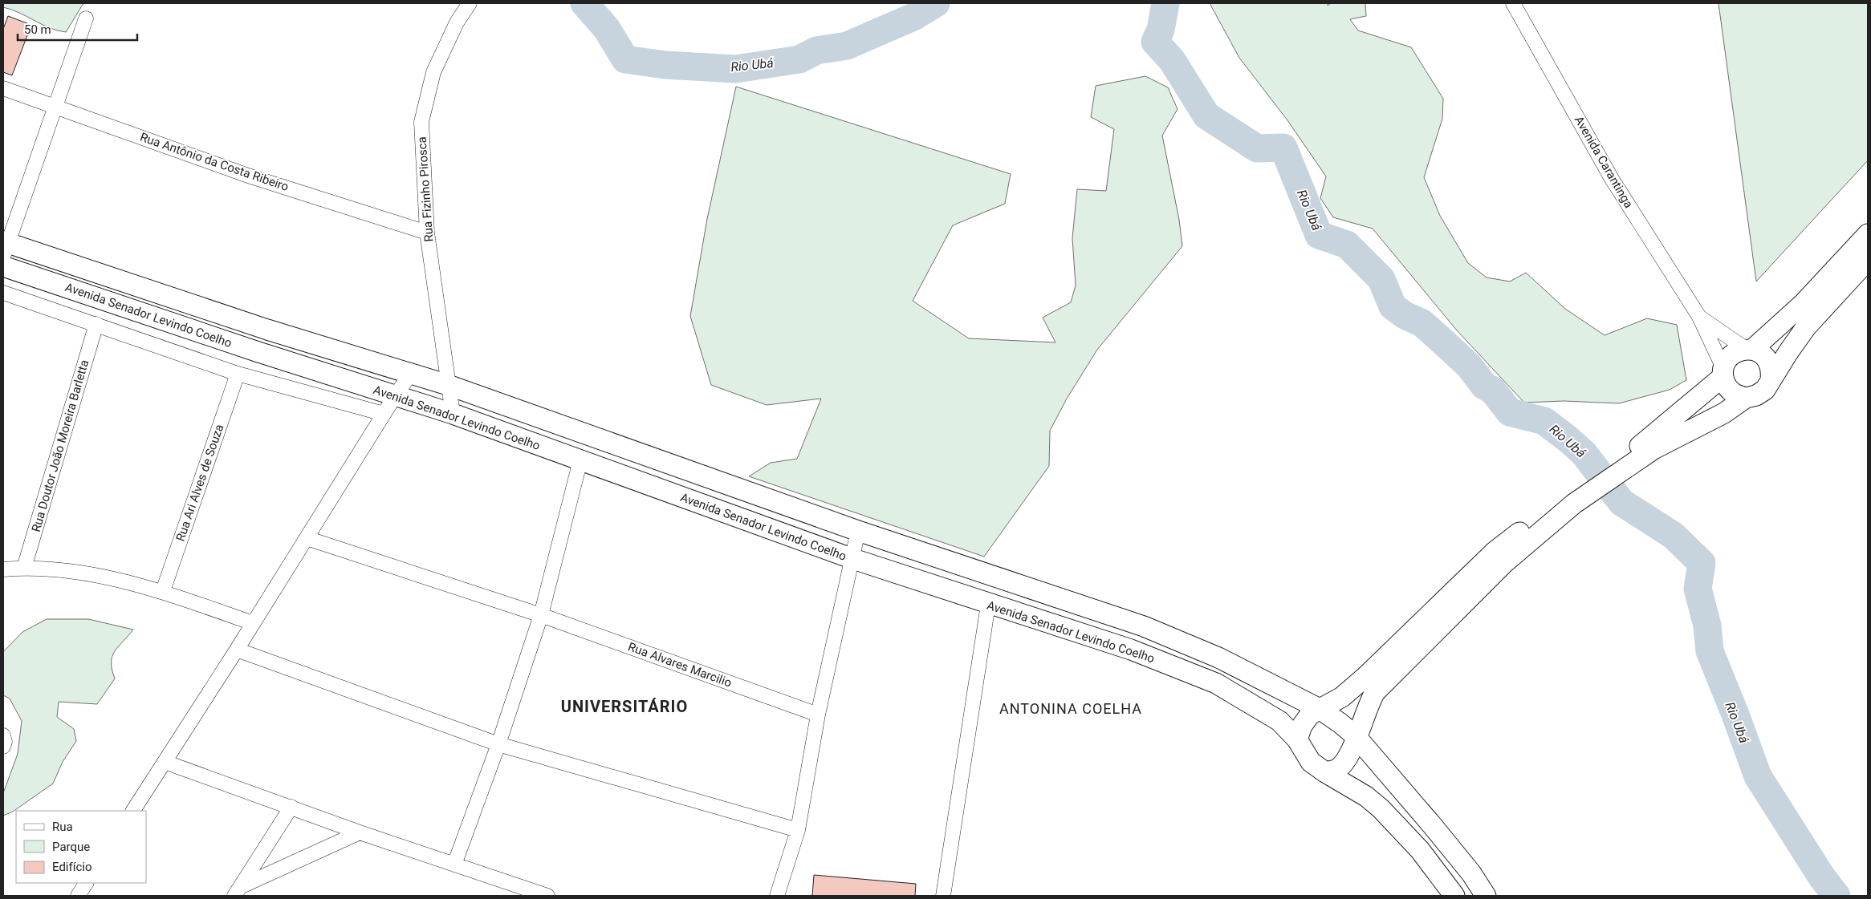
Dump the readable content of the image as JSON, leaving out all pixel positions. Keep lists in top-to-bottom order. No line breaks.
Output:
{"streets":{"street":["Rua Antônio da Costa Ribeiro","Avenida Carantinga","Rua Fizinho Pirosca","Avenida Senador Levindo Coelho","Rua Doutor João Moreira Barletta","Rua Ari Alves de Souza","Rua Alvares Marcilio"]},"crossings":[["Rua Antônio da Costa Ribeiro","Rua Fizinho Pirosca"],["Rua Fizinho Pirosca","Avenida Senador Levindo Coelho"]],"districts":["UNIVERSITÁRIO","ANTONINA COELHA"],"water":["Rio Ubá"],"legend":["Rua","Parque","Edifício"],"scale_bar":"50 m"}
